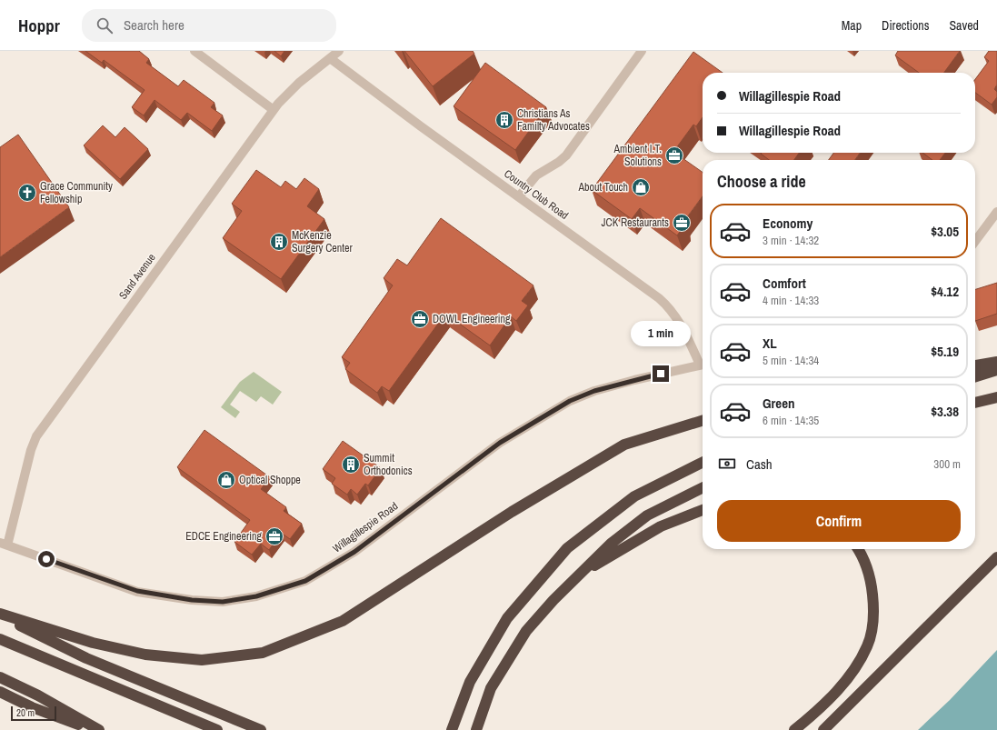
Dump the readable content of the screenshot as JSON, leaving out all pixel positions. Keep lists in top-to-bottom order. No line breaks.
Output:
{"streets":{"street":["Country Club Road","Sand Avenue","Willagillespie Road"]},"crossings":[["Country Club Road","Sand Avenue"],["Sand Avenue","Willagillespie Road"]],"places":{"building":["Christians As Familty Advocates","McKenzie Surgery Center","Summit Orthodonics"],"office":["Ambient I.T. Solutions","JCK Restaurants","DOWL Engineering","EDCE Engineering"],"shop":["About Touch","Optical Shoppe"],"church":["Grace Community Fellowship"]},"scale_bar":"20 m","page":{"header":"Hoppr","search":"Search here","nav":["Map","Directions","Saved"],"banner":["Willagillespie Road","Willagillespie Road"],"heading":"Choose a ride","list":[{"name":"Economy","note":"3 min · 14:32","value":"$3.05"},{"name":"Comfort","note":"4 min · 14:33","value":"$4.12"},{"name":"XL","note":"5 min · 14:34","value":"$5.19"},{"name":"Green","note":"6 min · 14:35","value":"$3.38"}],"bubble":"1 min","pay":["Cash","300 m"],"buttons":"Confirm","scale":"20 m"}}
